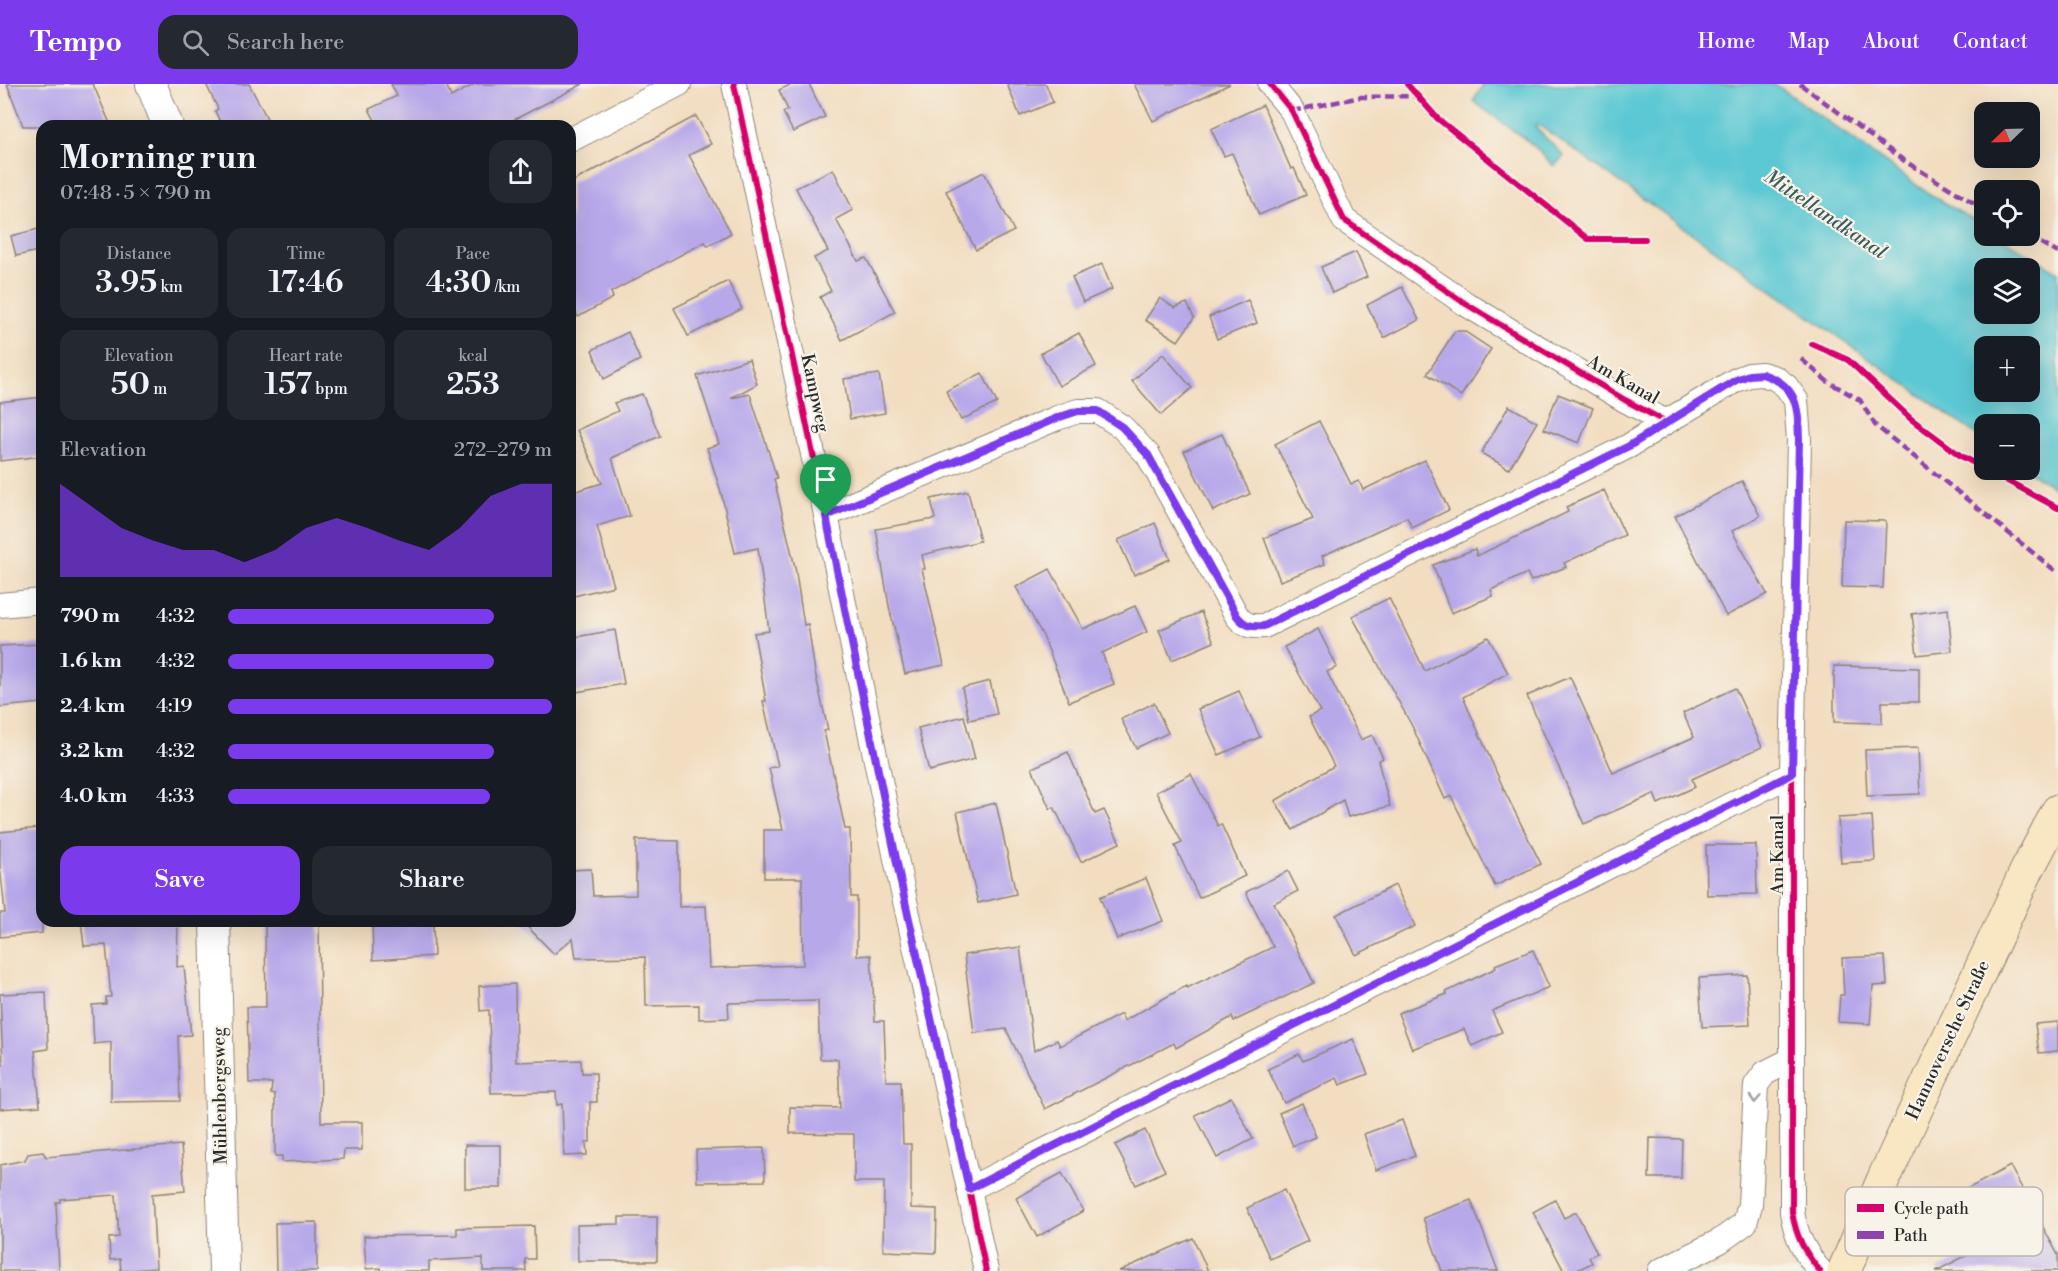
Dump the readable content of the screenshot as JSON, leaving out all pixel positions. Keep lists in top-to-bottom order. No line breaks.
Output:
{"streets":{"main road":["Hannoversche Straße"],"street":["Am Kanal","Kampweg","Mühlenbergsweg"]},"water":["Mittellandkanal"],"legend":["Cycle path","Path"],"north":"bottom left","page":{"header":"Tempo","search":"Search here","nav":["Home","Map","About","Contact"],"map_buttons":["+","−"],"heading":["Morning run","07:48 · 5 × 790 m"],"stats":[["Distance","3.95 km"],["Time","17:46"],["Pace","4:30 /km"],["Elevation","50 m"],["Heart rate","157 bpm"],["kcal","253"]],"chart":["Elevation","272–279 m"],"list":[{"name":"790 m","note":"4:32"},{"name":"1.6 km","note":"4:32"},{"name":"2.4 km","note":"4:19"},{"name":"3.2 km","note":"4:32"},{"name":"4.0 km","note":"4:33"}],"buttons":["Save","Share"]}}
